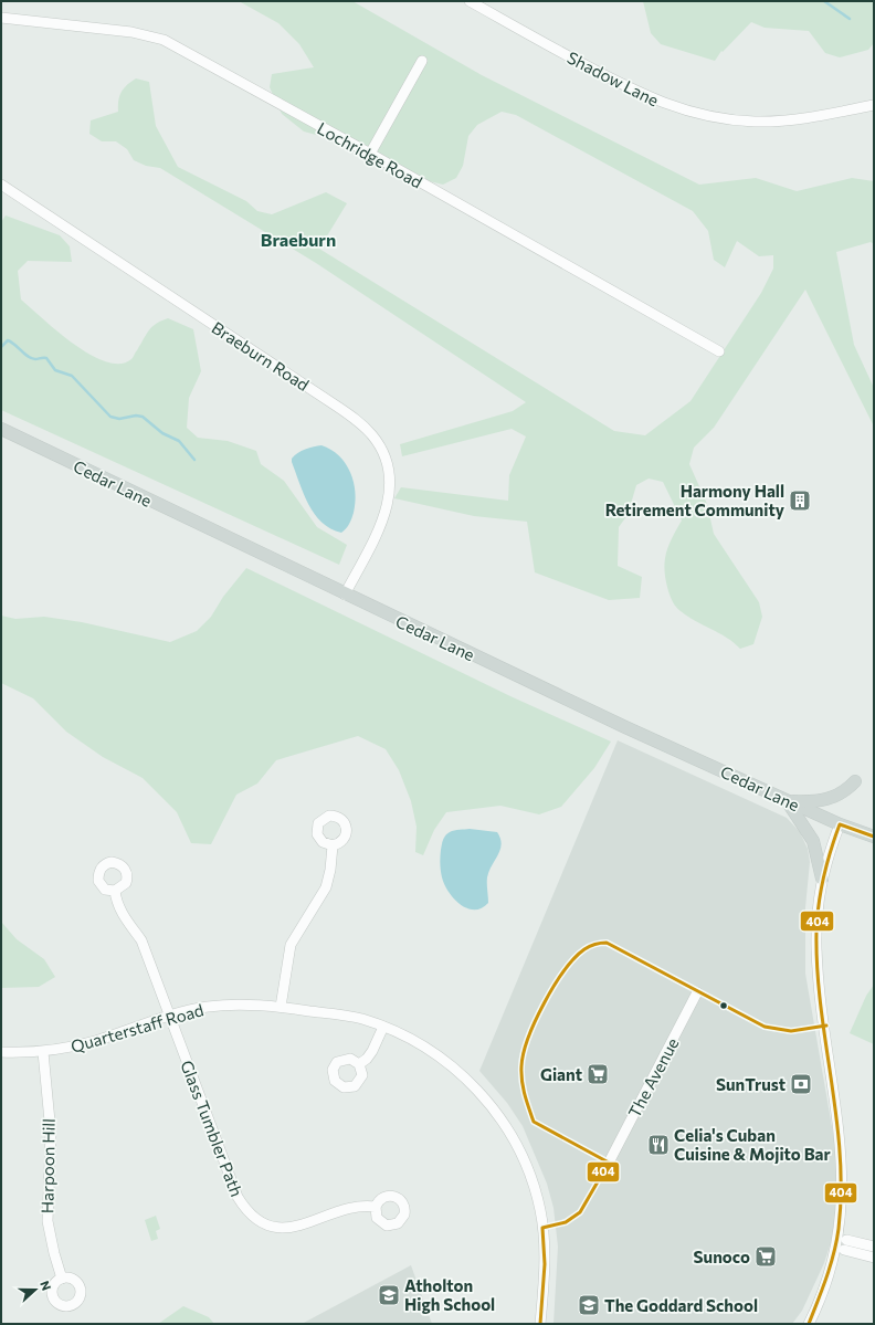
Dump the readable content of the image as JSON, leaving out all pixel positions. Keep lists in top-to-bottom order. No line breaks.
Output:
{"streets":{"main road":["Cedar Lane"],"street":["Shadow Lane","Lochridge Road","Braeburn Road","Quarterstaff Road","The Avenue","Glass Tumbler Path","Harpoon Hill"]},"crossings":[["Braeburn Road","Cedar Lane"],["Quarterstaff Road","Glass Tumbler Path"],["Quarterstaff Road","Harpoon Hill"]],"districts":["Braeburn"],"places":{"building":["Harmony Hall Retirement Community"],"supermarket":["Giant","Sunoco"],"bank":["SunTrust"],"restaurant":["Celia's Cuban Cuisine & Mojito Bar"],"school or university":["Atholton High School","The Goddard School"]},"lines":["transit line 404"],"north":"right"}
